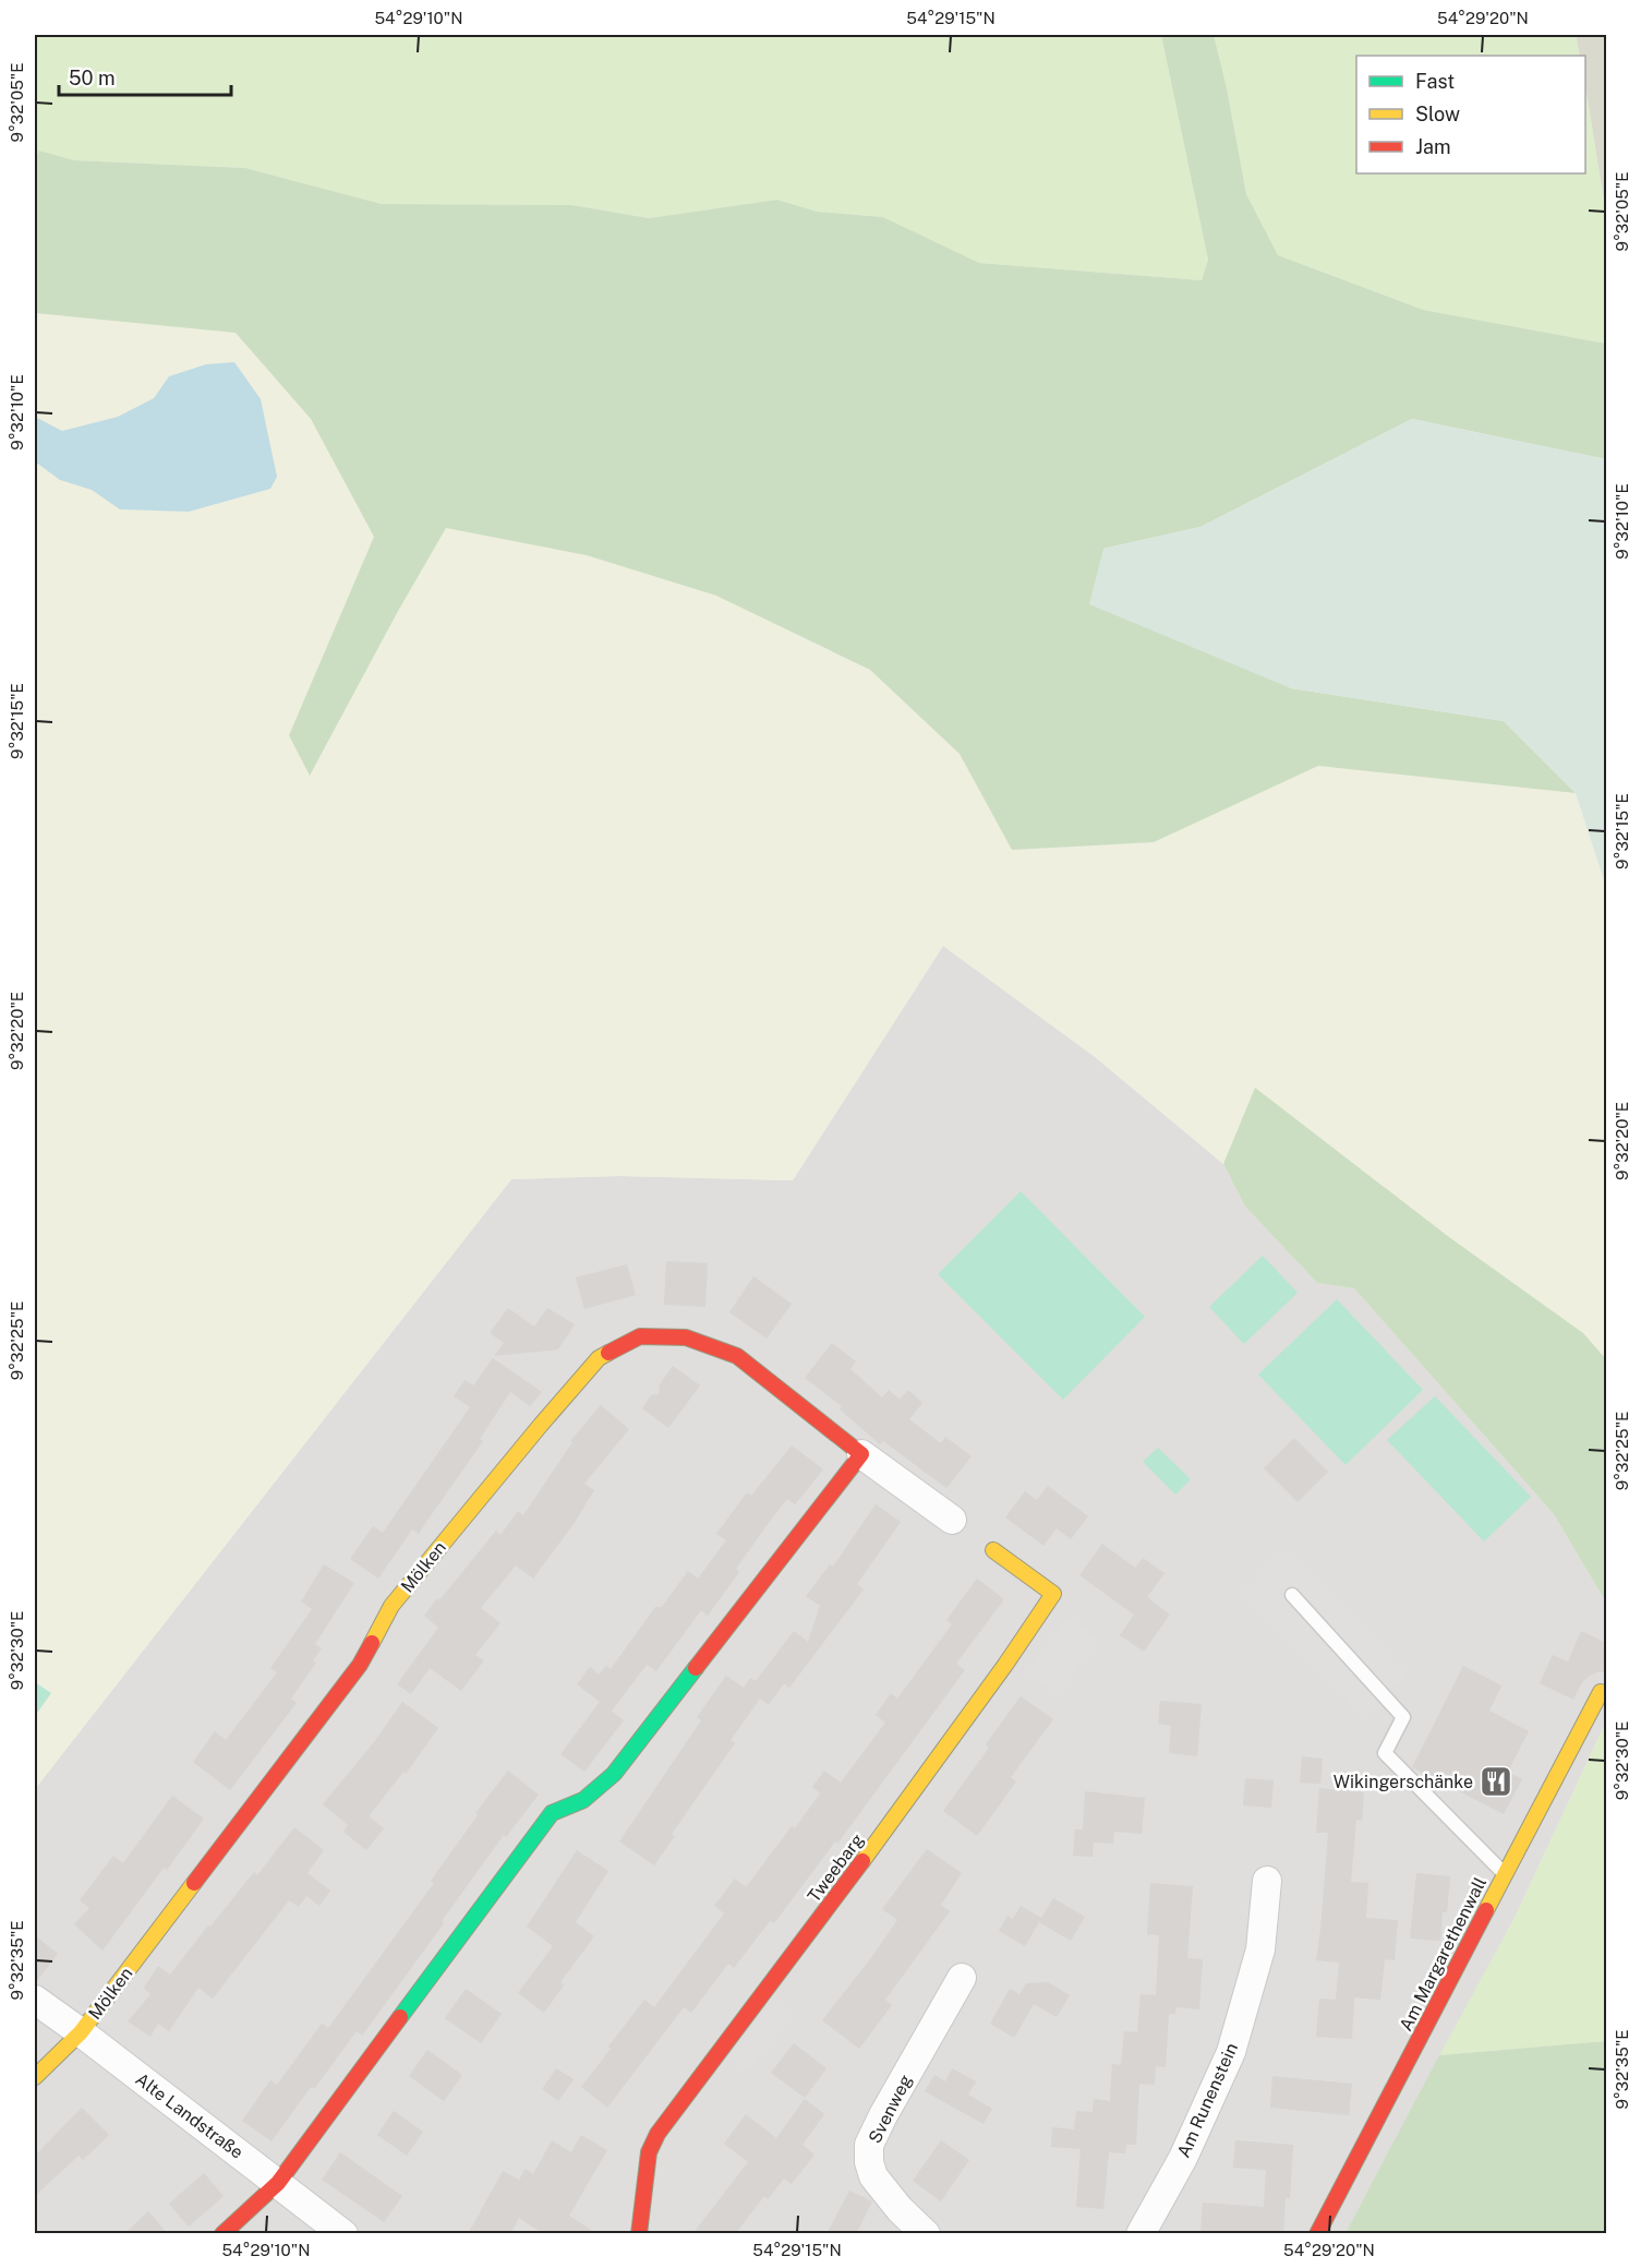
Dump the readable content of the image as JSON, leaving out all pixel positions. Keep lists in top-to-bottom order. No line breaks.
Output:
{"streets":{"street":["Mölken","Tweebarg","Am Margarethenwall","Am Runenstein","Svenweg","Alte Landstraße"]},"crossings":[["Mölken","Alte Landstraße"]],"places":{"restaurant":["Wikingerschänke"]},"legend":["Fast","Slow","Jam"],"scale_bar":"50 m","coordinates":["54°29'10\"N","54°29'15\"N","54°29'20\"N","9°32'05\"E","9°32'10\"E","9°32'15\"E","9°32'20\"E","9°32'25\"E","9°32'30\"E","9°32'35\"E"]}
